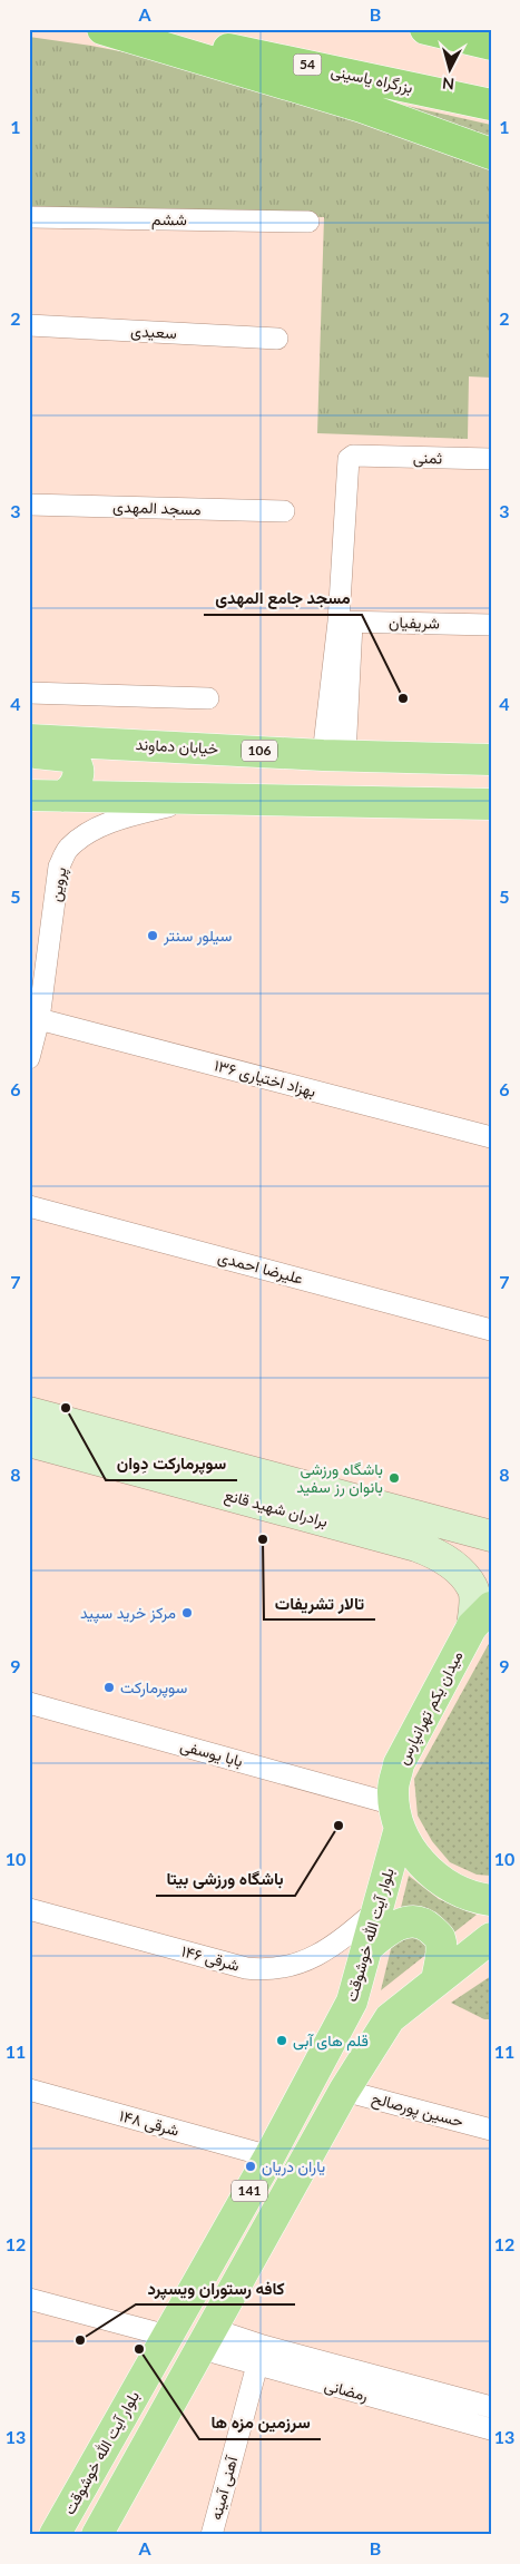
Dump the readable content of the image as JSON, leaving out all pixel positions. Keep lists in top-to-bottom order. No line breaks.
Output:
{"streets":{"highway":["54","بزرگراه یاسینی"],"main road":["خیابان دماوند","106","برادران شهید قانع","میدان یکم تهرانپارس","بلوار آیت الله خوشوقت","141"],"street":["ششم","سعیدی","ثمنی","مسجد المهدی","شریفیان","پروین","بهزاد اختیاری ۱۳۶","علیرضا احمدی","بابا یوسفی","۱۴۶ شرقی","حسین پورصالح","۱۴۸ شرقی","رمضانی","آهنی آمینه"]},"crossings":[["ثمنی","شریفیان"],["پروین","بهزاد اختیاری ۱۳۶"],["برادران شهید قانع","میدان یکم تهرانپارس"],["میدان یکم تهرانپارس","بابا یوسفی"],["میدان یکم تهرانپارس","بلوار آیت الله خوشوقت"],["بابا یوسفی","بلوار آیت الله خوشوقت"],["بلوار آیت الله خوشوقت","۱۴۶ شرقی"],["بلوار آیت الله خوشوقت","۱۴۸ شرقی"],["حسین پورصالح","141"],["141","رمضانی"],["رمضانی","آهنی آمینه"]],"places":["مسجد جامع المهدی","سیلور سنتر","سوپرمارکت دِوان","باشگاه ورزشی بانوان رز سفید","تالار تشریفات","مرکز خرید سپید","سوپرمارکت","باشگاه ورزشی بیتا","قلم های آبی","یاران دریان","کافه رستوران ویسپرد","سرزمین مزه ها"],"north":"bottom","grid":{"columns":["A","B"],"rows":["1","2","3","4","5","6","7","8","9","10","11","12","13"]}}
